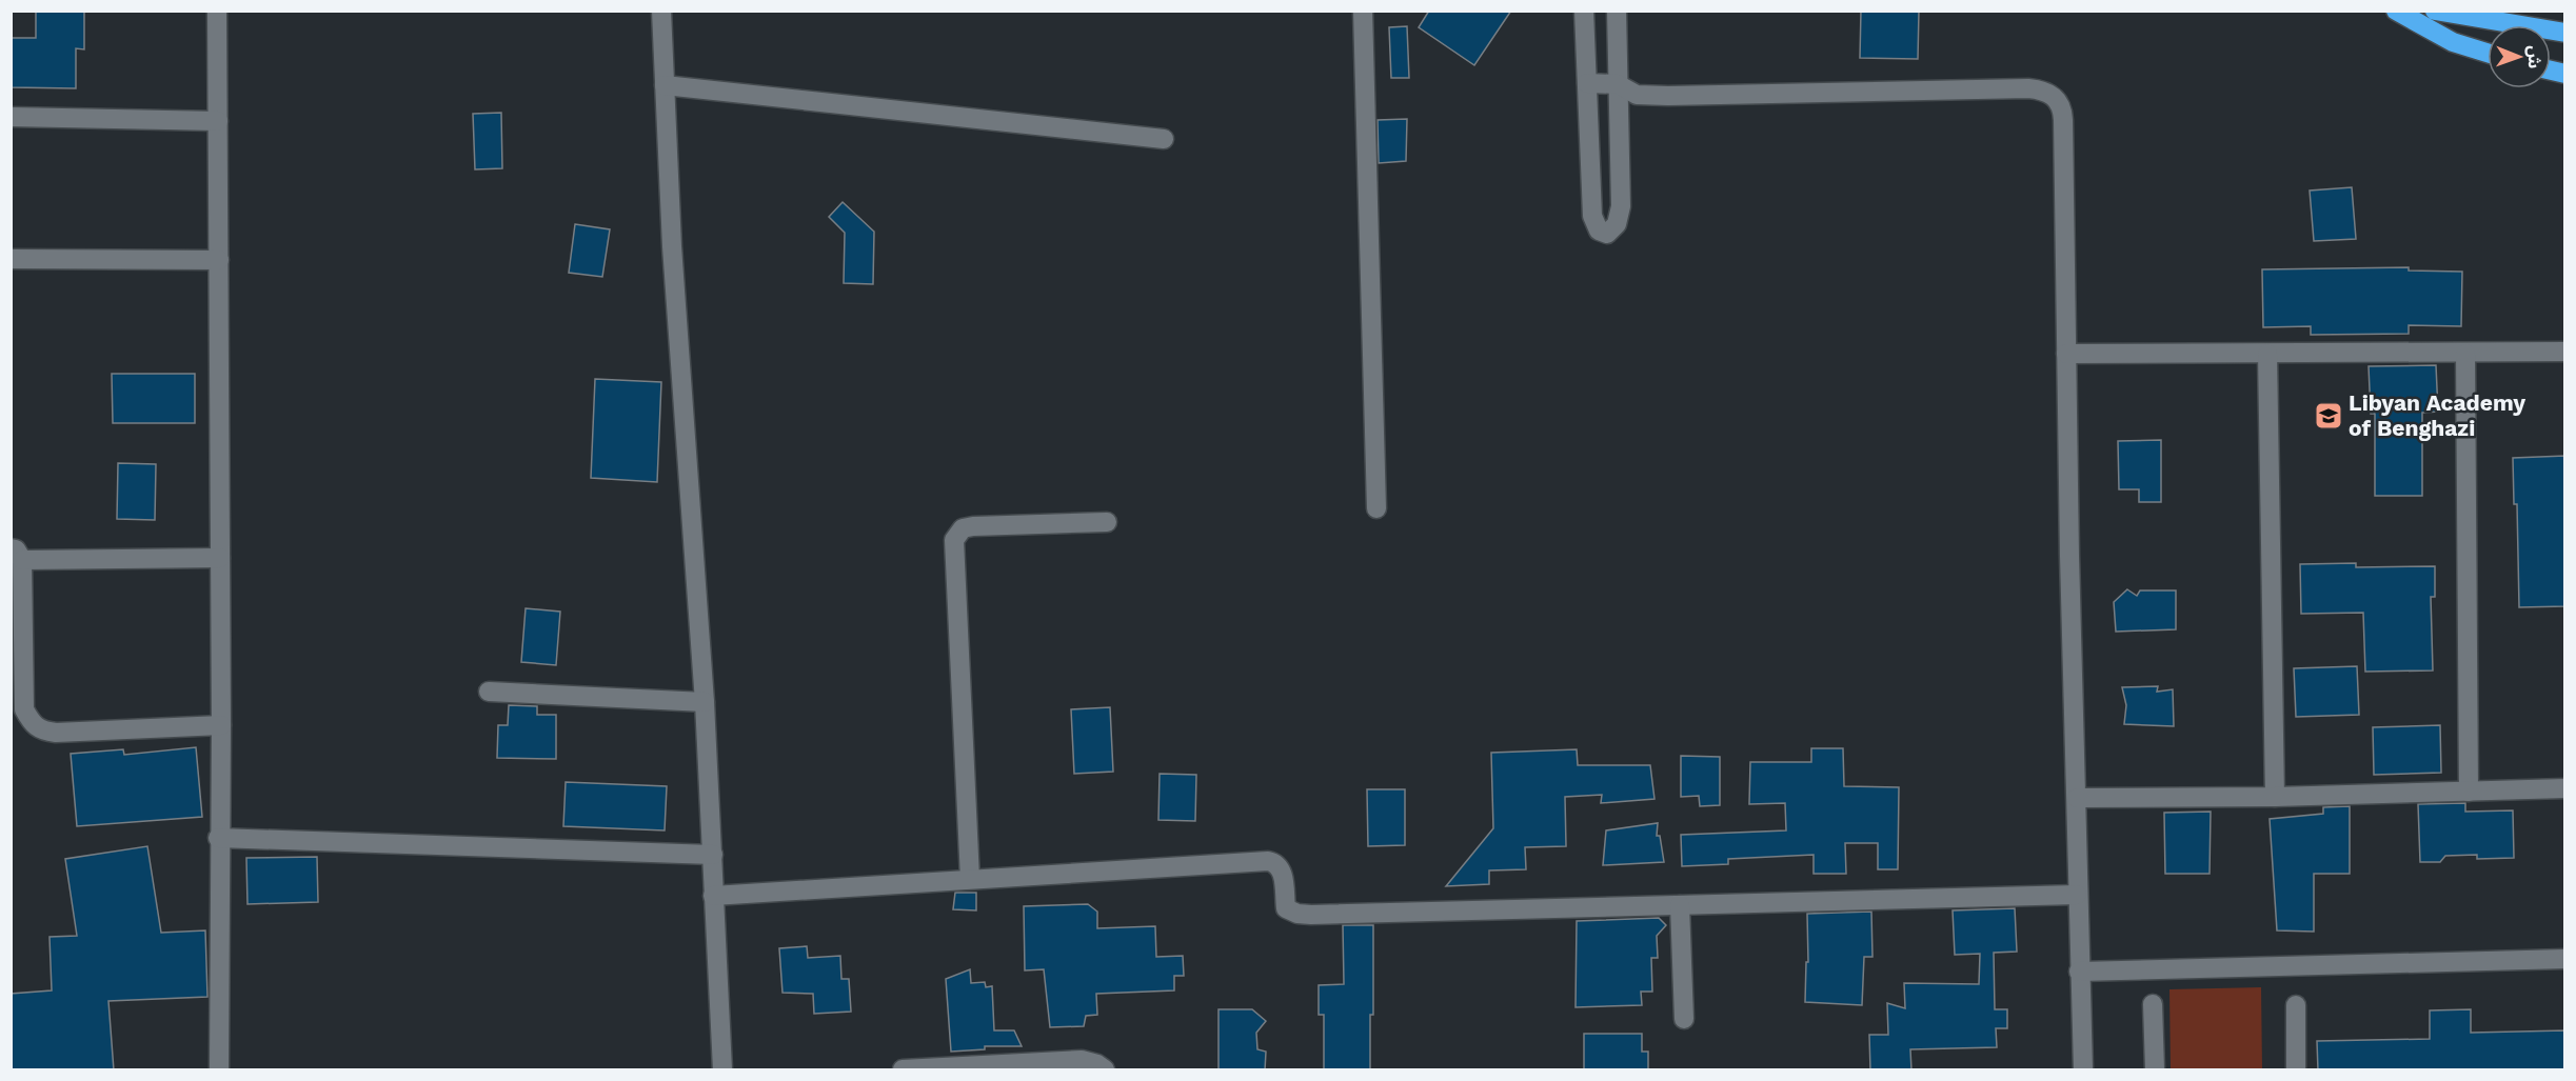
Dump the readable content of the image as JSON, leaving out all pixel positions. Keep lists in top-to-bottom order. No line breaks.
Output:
{"places":{"school or university":["Libyan Academy of Benghazi"]},"north":"right"}
